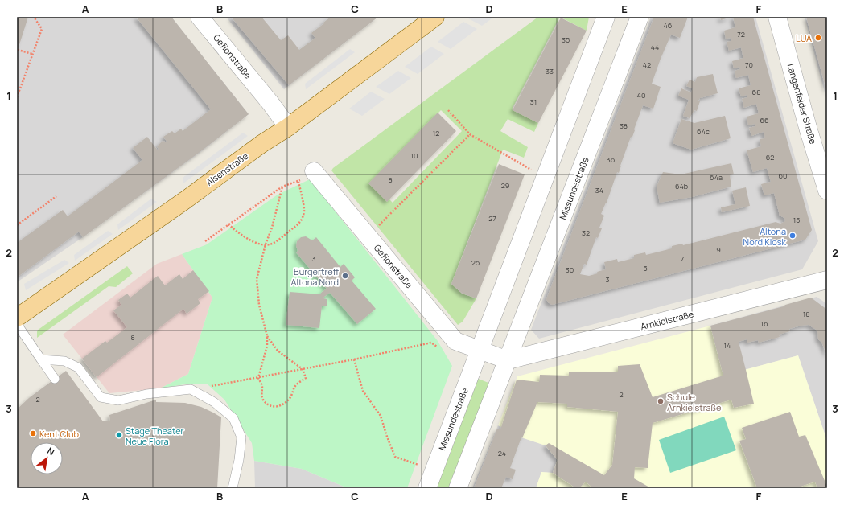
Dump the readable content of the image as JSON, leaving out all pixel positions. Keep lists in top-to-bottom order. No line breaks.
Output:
{"streets":{"main road":["Alsenstraße"],"street":["Gefionstraße","Langenfelder Straße","Missundestraße","Arnkielstraße"]},"crossings":[["Gefionstraße","Alsenstraße"],["Gefionstraße","Missundestraße"],["Missundestraße","Arnkielstraße"]],"places":["LUA","Altona Nord Kiosk","Bürgertreff Altona Nord","Schule Arnkielstraße","Kent Club","Stage Theater Neue Flora"],"house_numbers":["46","72","35","44","42","70","33","68","40","31","66","38","64c","12","10","62","36","60","64a","8","29","64b","34","27","15","32","9","3","7","25","5","30","3","18","16","8","14","2","2","24"],"north":"top right","grid":{"columns":["A","B","C","D","E","F"],"rows":["1","2","3"]}}
